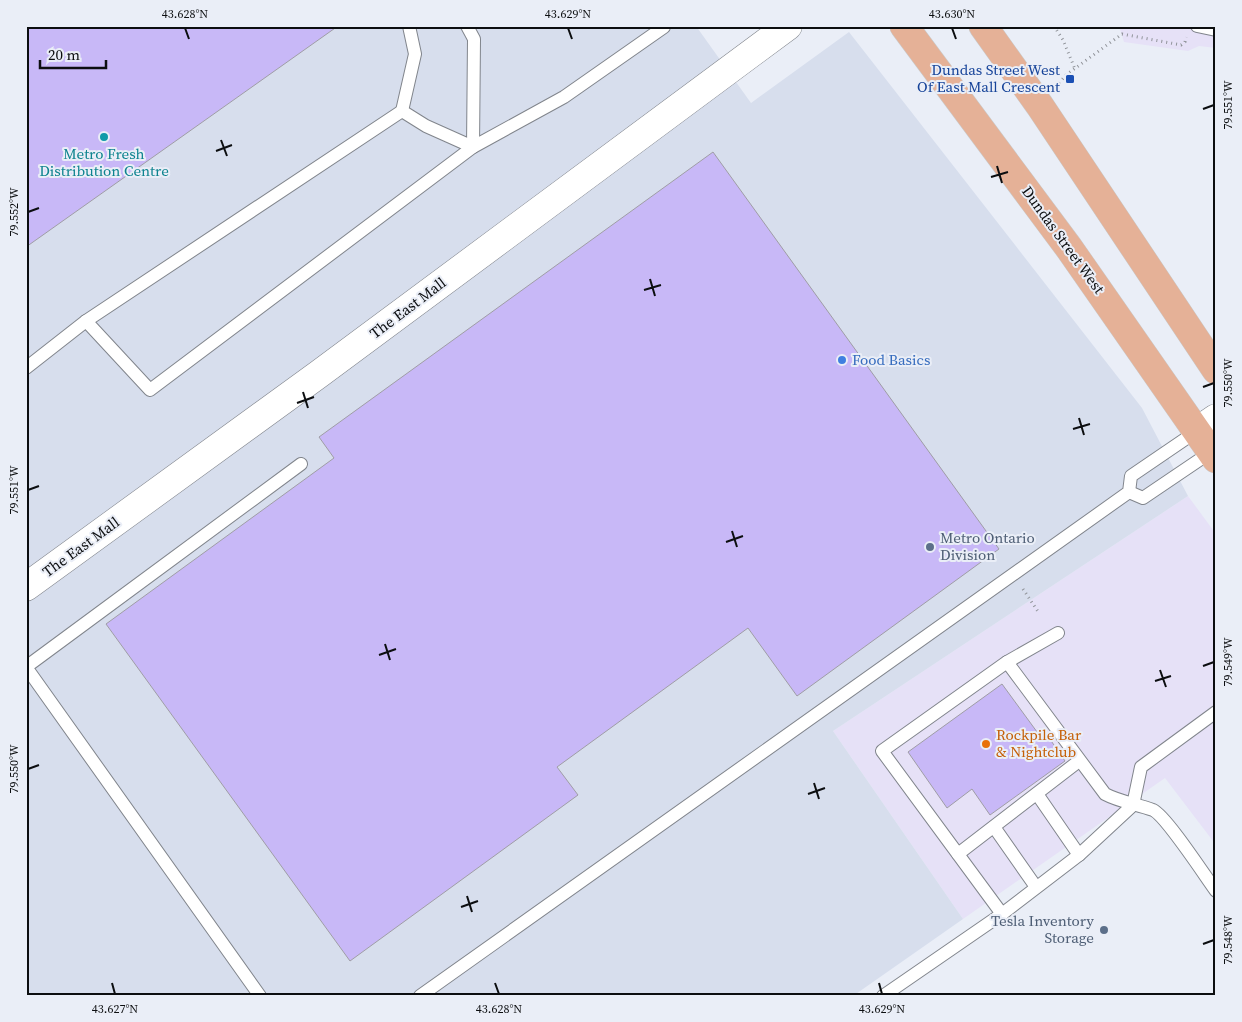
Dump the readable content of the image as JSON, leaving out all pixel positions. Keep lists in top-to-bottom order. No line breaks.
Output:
{"streets":{"main road":["Dundas Street West","The East Mall"]},"places":{"transit":["Dundas Street West Of East Mall Crescent"],"other":["Metro Fresh Distribution Centre","Food Basics","Metro Ontario Division","Rockpile Bar & Nightclub","Tesla Inventory Storage"]},"scale_bar":"20 m","coordinates":["43.628°N","43.629°N","43.630°N","79.551°W","79.552°W","79.550°W","79.549°W","79.548°W","43.627°N"]}
